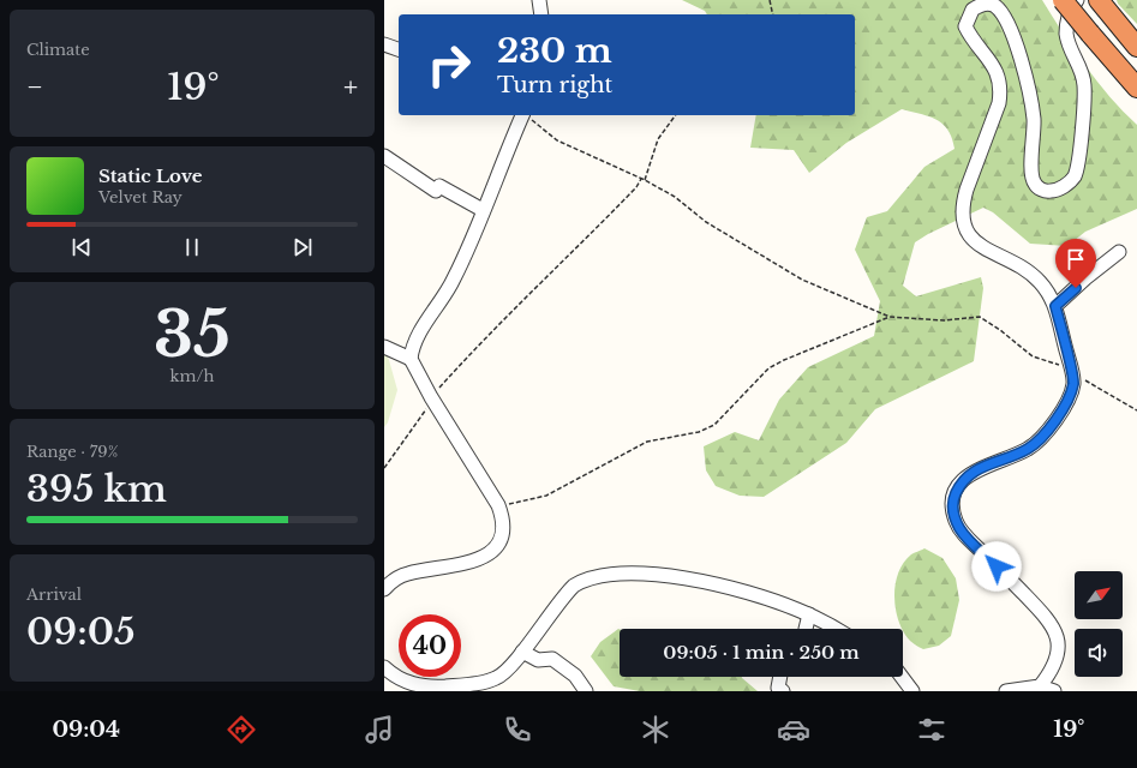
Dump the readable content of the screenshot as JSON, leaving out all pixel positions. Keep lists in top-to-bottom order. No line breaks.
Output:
{"north":"top right","page":{"tile":["Climate",["35","km/h"],["Range · 79%","395 km"],["Arrival","09:05"]],"turn":["230 m","Turn right"],"heat":["−","19°","+"],"song":["Static Love","Velvet Ray"],"limit":"40","trip":"09:05 · 1 min · 250 m","tabs":["09:04","19°"]}}
